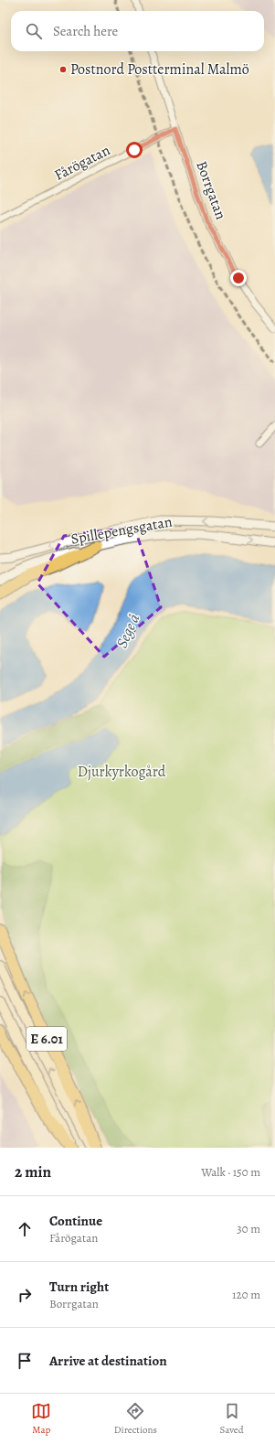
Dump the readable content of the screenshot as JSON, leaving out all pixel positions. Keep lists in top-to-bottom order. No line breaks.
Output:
{"streets":{"highway":["E 6.01"],"street":["Fårögatan","Borrgatan","Spillepengsgatan"]},"crossings":[["Fårögatan","Borrgatan"]],"water":["Sege å"],"parks":["Djurkyrkogård"],"places":["Postnord Postterminal Malmö"],"page":{"search":"Search here","heading":["2 min","Walk · 150 m"],"list":[["Continue","Fårögatan","30 m"],["Turn right","Borrgatan","120 m"],"Arrive at destination"],"nav":["Map","Directions","Saved"]}}
